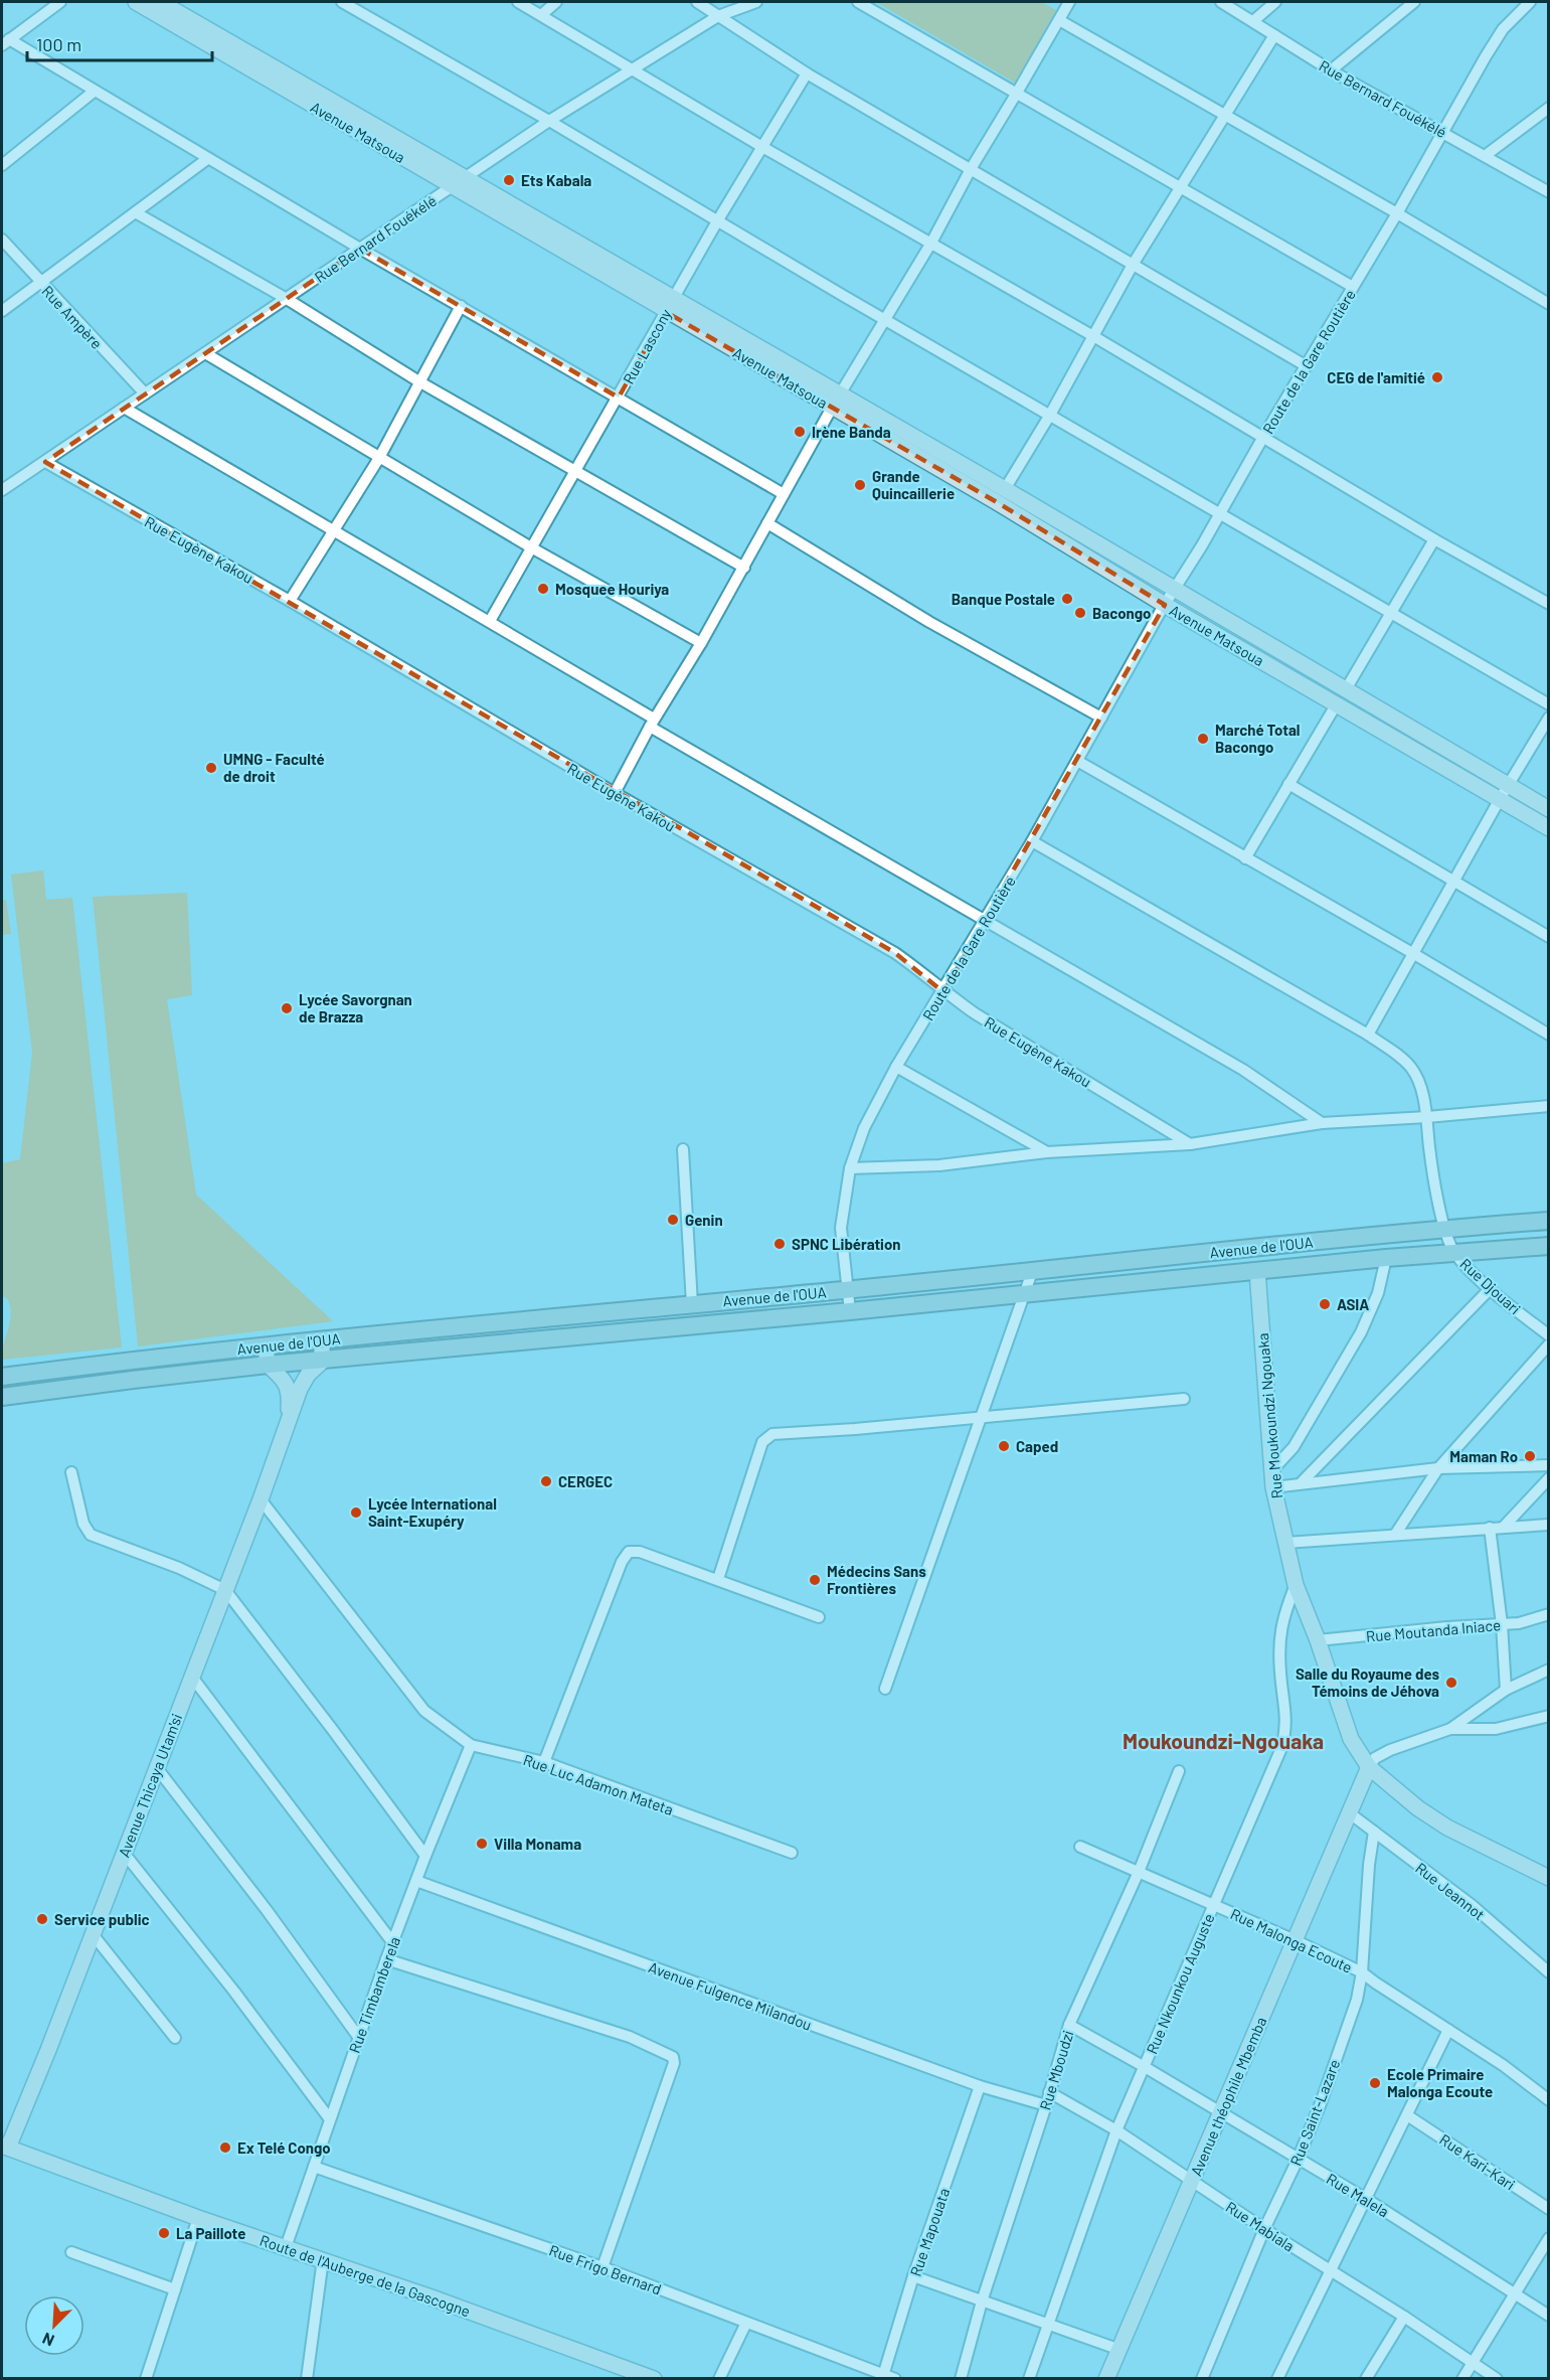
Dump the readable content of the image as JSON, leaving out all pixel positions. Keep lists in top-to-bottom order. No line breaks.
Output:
{"streets":{"main road":["Avenue de l'OUA"],"street":["Rue Bernard Fouékélé","Avenue Matsoua","Rue Ampère","Rue Lascony","Route de la Gare Routière","Rue Eugène Kakou","Rue Djouari","Rue Moukoundzi Ngouaka","Rue Moutanda Iniace","Rue Luc Adamon Mateta","Avenue Thicaya Utam'si","Rue Jeannot","Rue Malonga Ecoute","Rue Nkounkou Auguste","Rue Timbamberela","Avenue Fulgence Milandou","Rue Mboudzi","Avenue théophile Mbemba","Rue Saint-Lazare","Rue Kari-Kari","Rue Malela","Rue Mabiala","Rue Mapouata","Rue Frigo Bernard","Route de l'Auberge de la Gascogne"]},"crossings":[["Rue Bernard Fouékélé","Avenue Matsoua"],["Rue Bernard Fouékélé","Rue Ampère"],["Rue Bernard Fouékélé","Route de la Gare Routière"],["Rue Bernard Fouékélé","Rue Eugène Kakou"],["Avenue Matsoua","Rue Lascony"],["Avenue Matsoua","Route de la Gare Routière"],["Route de la Gare Routière","Rue Eugène Kakou"],["Route de la Gare Routière","Avenue de l'OUA"],["Route de la Gare Routière","Rue Djouari"],["Avenue de l'OUA","Rue Djouari"],["Avenue de l'OUA","Rue Moukoundzi Ngouaka"],["Avenue de l'OUA","Avenue Thicaya Utam'si"],["Rue Moukoundzi Ngouaka","Rue Moutanda Iniace"],["Rue Moukoundzi Ngouaka","Rue Nkounkou Auguste"],["Rue Moukoundzi Ngouaka","Avenue théophile Mbemba"],["Rue Luc Adamon Mateta","Avenue Thicaya Utam'si"],["Rue Luc Adamon Mateta","Rue Timbamberela"],["Avenue Thicaya Utam'si","Route de l'Auberge de la Gascogne"],["Rue Jeannot","Avenue théophile Mbemba"],["Rue Jeannot","Rue Saint-Lazare"],["Rue Malonga Ecoute","Rue Nkounkou Auguste"],["Rue Malonga Ecoute","Rue Mboudzi"],["Rue Malonga Ecoute","Avenue théophile Mbemba"],["Rue Malonga Ecoute","Rue Saint-Lazare"],["Rue Nkounkou Auguste","Rue Malela"],["Rue Nkounkou Auguste","Rue Mabiala"],["Rue Timbamberela","Avenue Fulgence Milandou"],["Rue Timbamberela","Rue Frigo Bernard"],["Rue Timbamberela","Route de l'Auberge de la Gascogne"],["Avenue Fulgence Milandou","Rue Mboudzi"],["Avenue Fulgence Milandou","Rue Mapouata"],["Rue Mboudzi","Rue Malela"],["Rue Mboudzi","Rue Mabiala"],["Avenue théophile Mbemba","Rue Malela"],["Avenue théophile Mbemba","Rue Mabiala"],["Rue Saint-Lazare","Rue Malela"],["Rue Saint-Lazare","Rue Mabiala"],["Rue Mapouata","Rue Frigo Bernard"]],"districts":["Moukoundzi-Ngouaka"],"places":["Ets Kabala","CEG de l'amitié","Irène Banda","Grande Quincaillerie","Mosquee Houriya","Banque Postale","Bacongo","Marché Total Bacongo","UMNG - Faculté de droit","Lycée Savorgnan de Brazza","Genin","SPNC Libération","ASIA","Caped","Maman Ro","CERGEC","Lycée International Saint-Exupéry","Médecins Sans Frontières","Salle du Royaume des Témoins de Jéhova","Villa Monama","Service public","Ecole Primaire Malonga Ecoute","Ex Telé Congo","La Paillote"],"scale_bar":"100 m","north":"bottom left"}
